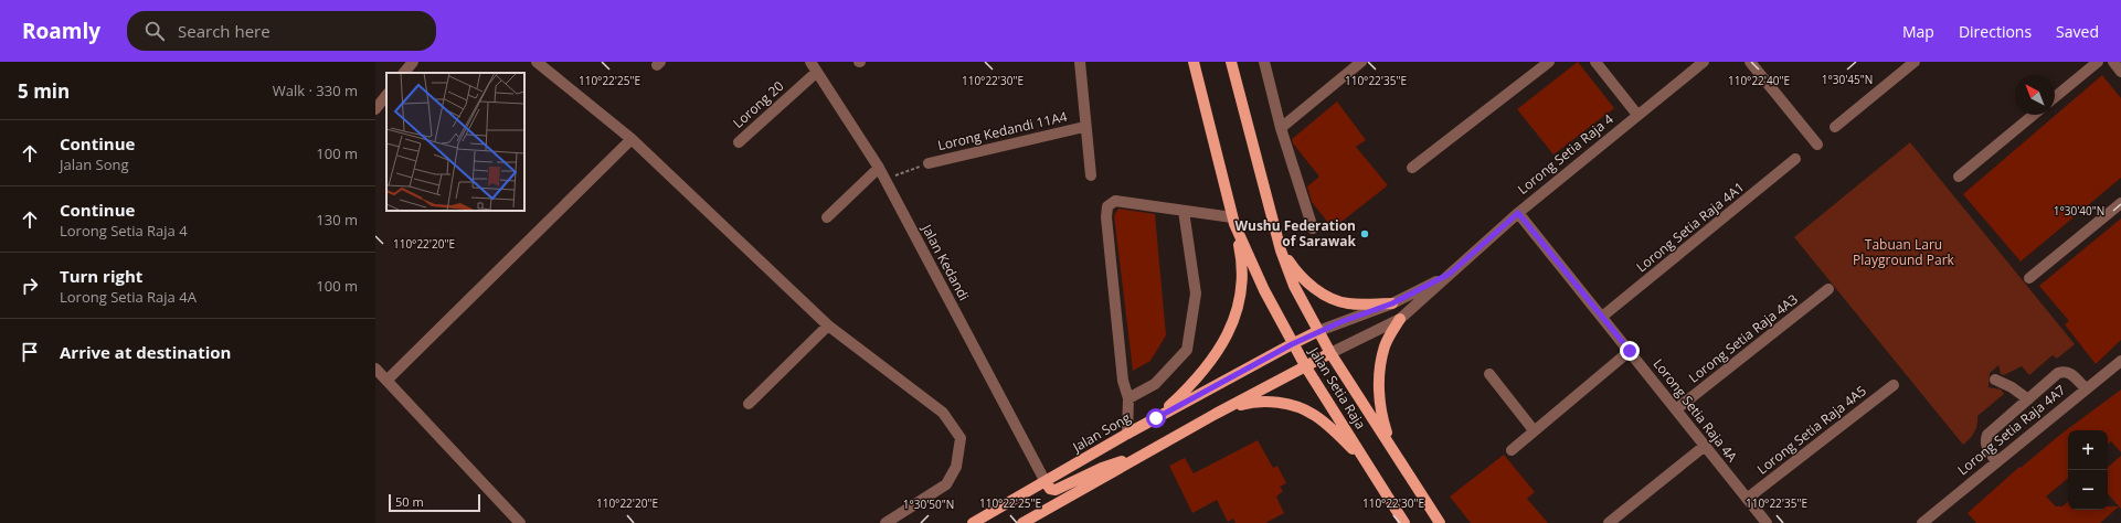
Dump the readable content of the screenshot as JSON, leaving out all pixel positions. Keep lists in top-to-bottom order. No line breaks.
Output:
{"streets":{"main road":["Jalan Setia Raja","Jalan Song"],"street":["Lorong 20","Lorong Kedandi 11A4","Lorong Setia Raja 4","Lorong Setia Raja 4A1","Jalan Kedandi","Lorong Setia Raja 4A3","Lorong Setia Raja 4A","Lorong Setia Raja 4A5","Lorong Setia Raja 4A7"]},"crossings":[["Lorong 20","Jalan Kedandi"],["Lorong Setia Raja 4","Jalan Setia Raja"],["Lorong Setia Raja 4","Lorong Setia Raja 4A"],["Lorong Setia Raja 4","Jalan Song"],["Lorong Setia Raja 4A1","Lorong Setia Raja 4A"],["Jalan Kedandi","Jalan Song"],["Lorong Setia Raja 4A3","Lorong Setia Raja 4A"],["Jalan Setia Raja","Jalan Song"],["Lorong Setia Raja 4A","Lorong Setia Raja 4A5"]],"parks":["Tabuan Laru Playground Park"],"places":["Wushu Federation of Sarawak"],"scale_bar":"50 m","north":"top left","page":{"header":"Roamly","search":"Search here","nav":["Map","Directions","Saved"],"heading":["5 min","Walk · 330 m"],"list":[["Continue","Jalan Song","100 m"],["Continue","Lorong Setia Raja 4","130 m"],["Turn right","Lorong Setia Raja 4A","100 m"],"Arrive at destination"],"map_buttons":["+","−"],"scale":"50 m"},"coordinates":["1°30'45\"N","110°22'25\"E","110°22'30\"E","110°22'40\"E","110°22'35\"E","1°30'40\"N","110°22'20\"E","1°30'50\"N"]}
